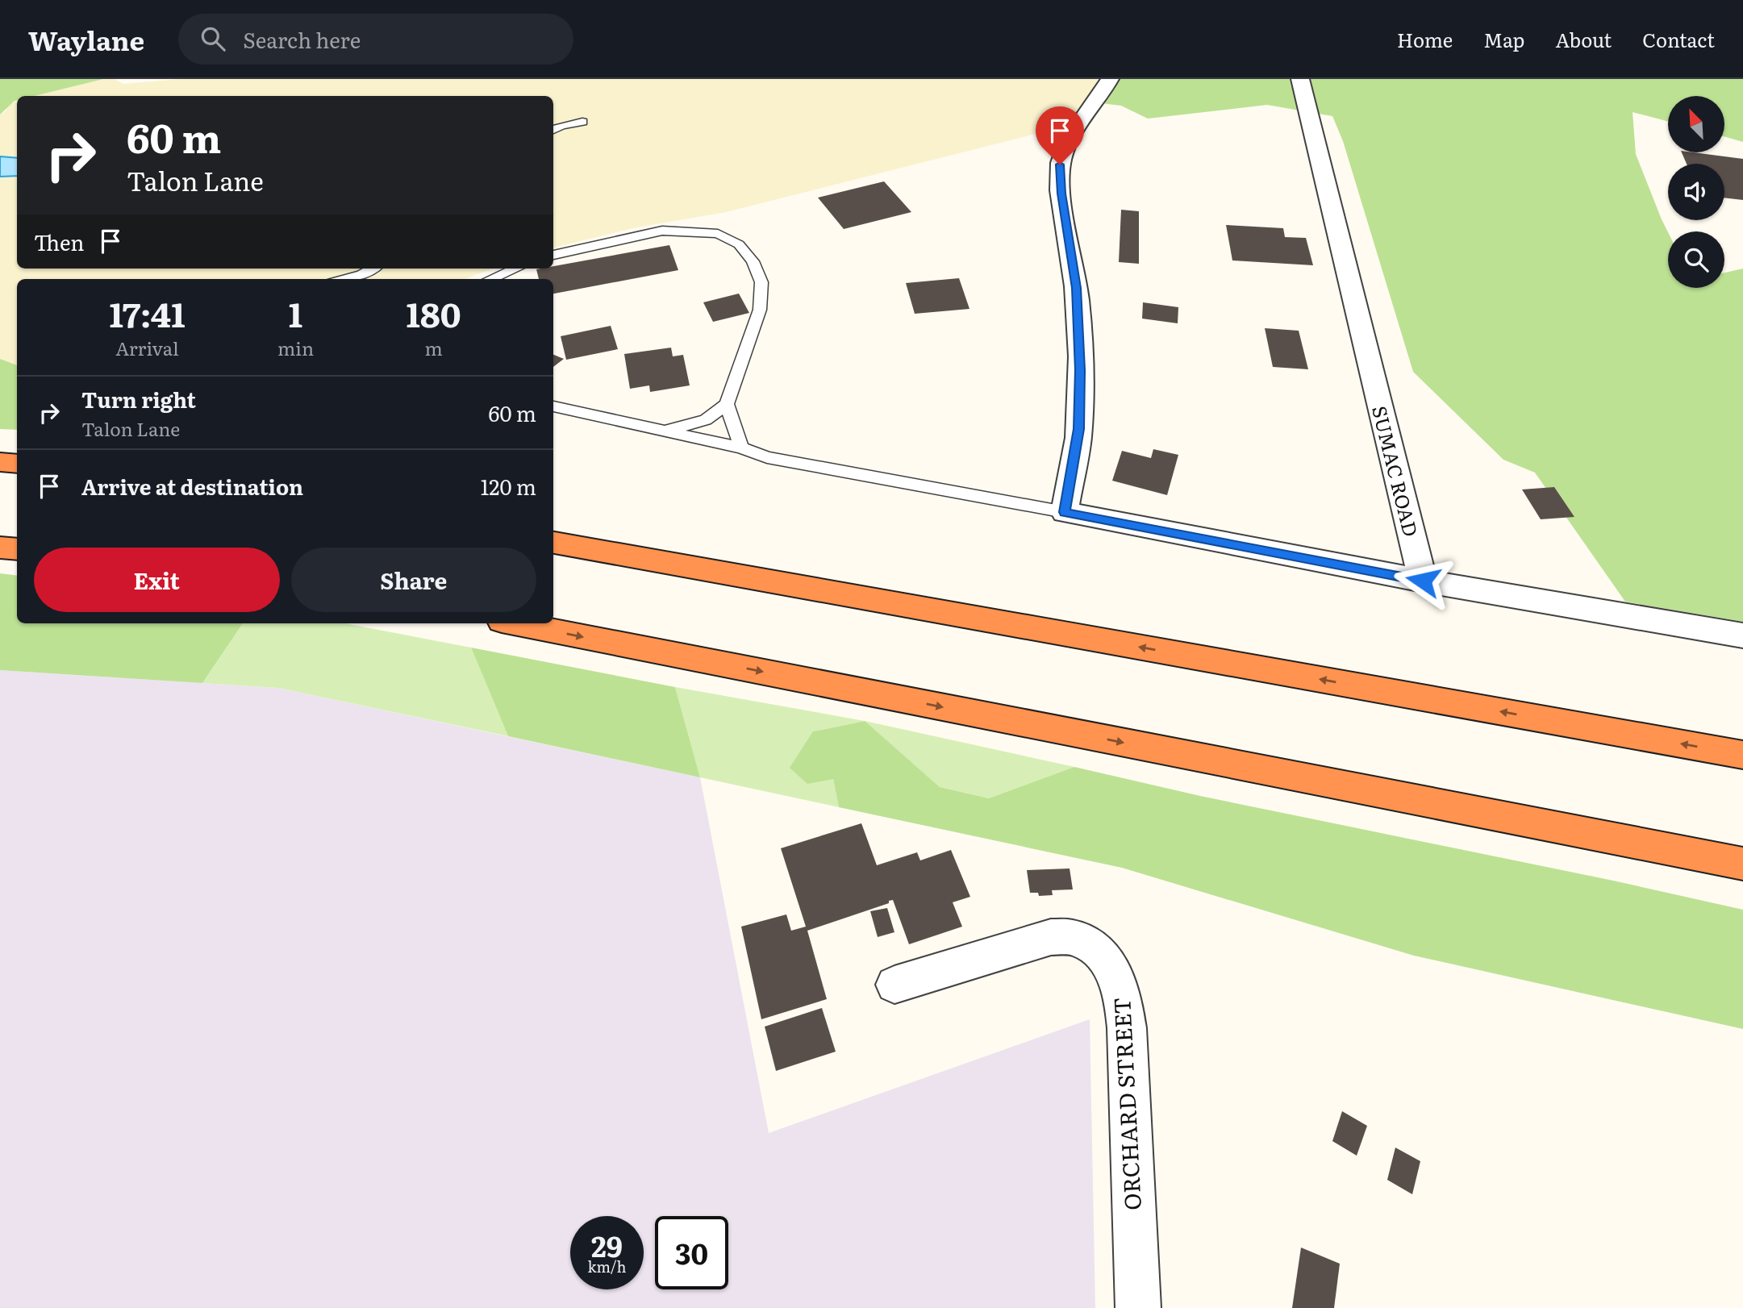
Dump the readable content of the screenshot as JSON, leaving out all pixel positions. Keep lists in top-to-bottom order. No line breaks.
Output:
{"streets":{"street":["SUMAC ROAD","ORCHARD STREET"]},"north":"top left","page":{"header":"Waylane","search":"Search here","nav":["Home","Map","About","Contact"],"turn":["60 m","Talon Lane"],"then":"Then","eta":["17:41","Arrival","1","min","180","m"],"list":[{"name":"Turn right","note":"Talon Lane","value":"60 m"},{"name":"Arrive at destination","value":"120 m"}],"buttons":["Exit","Share"],"speed":"29 km/h","limit":"30"}}
